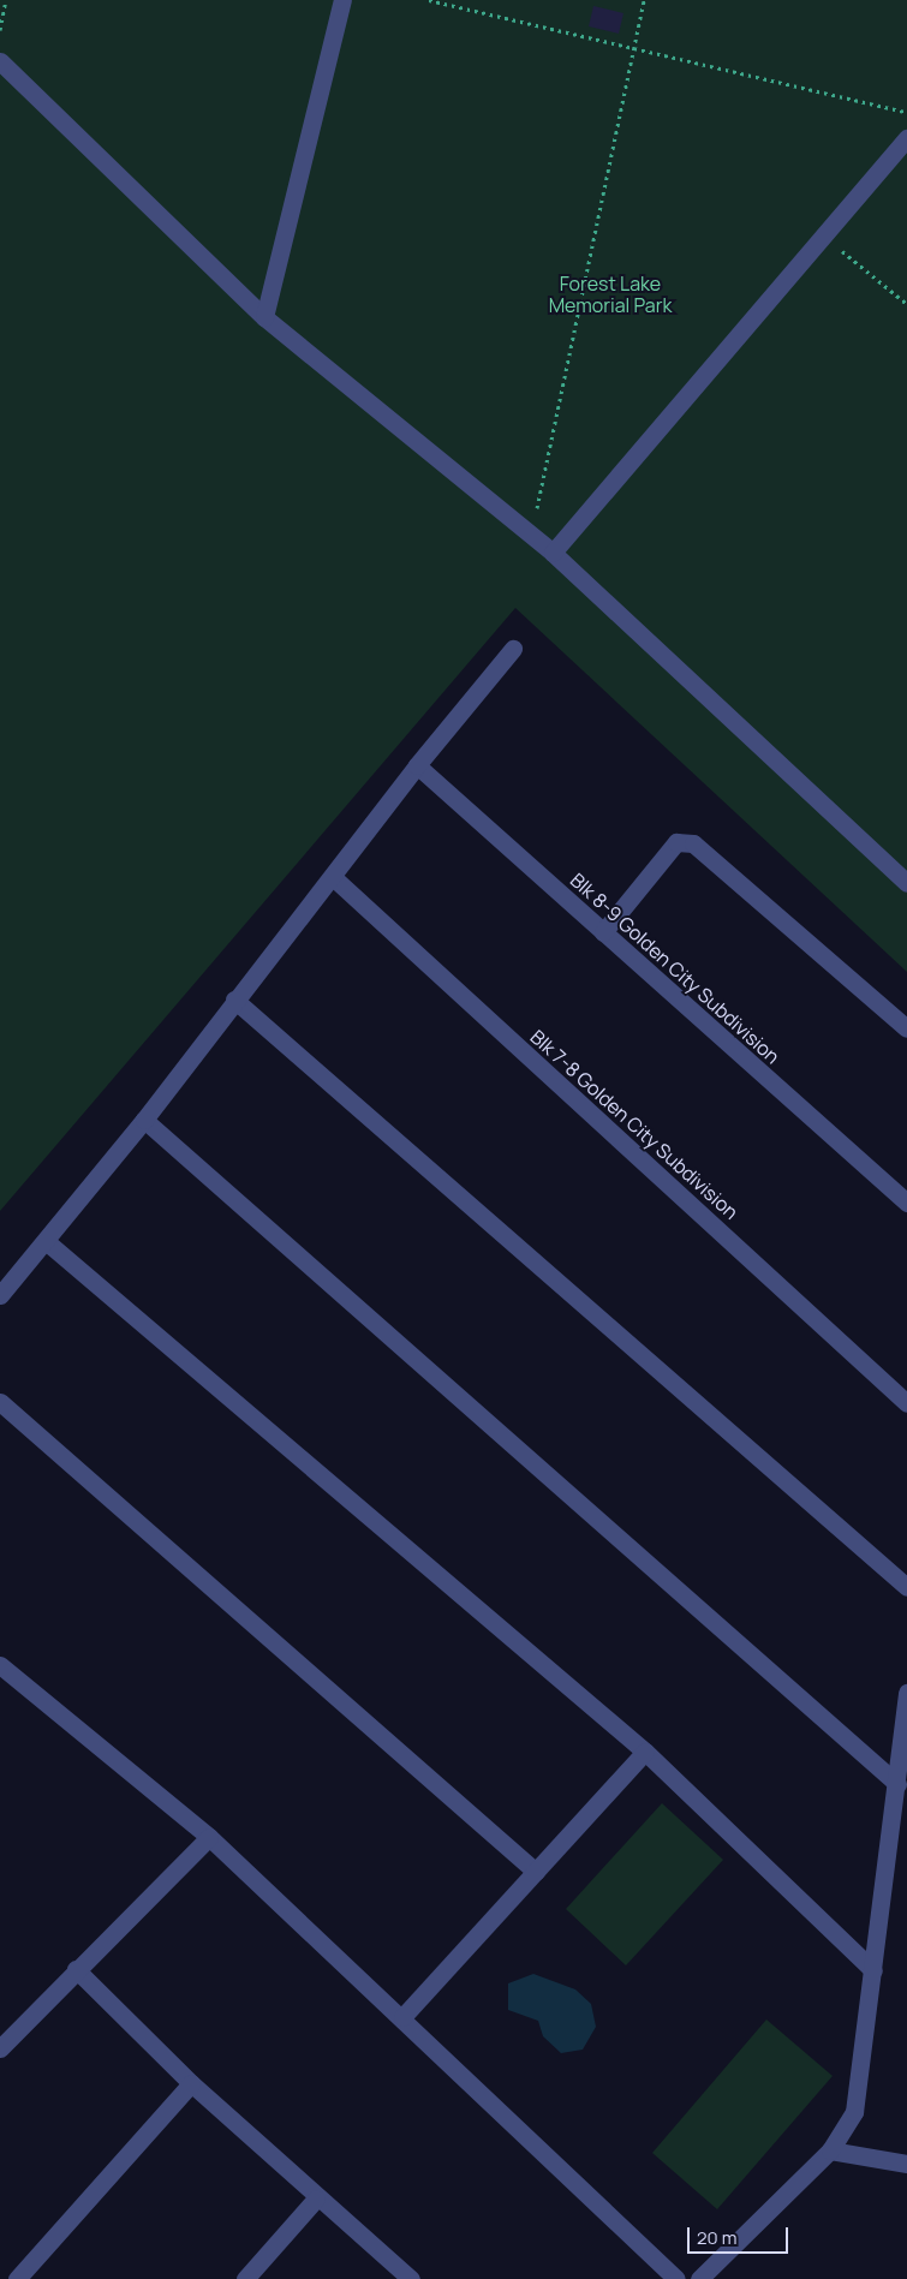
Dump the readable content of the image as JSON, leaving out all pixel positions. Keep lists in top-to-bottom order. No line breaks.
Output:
{"streets":{"street":["Blk 8-9 Golden City Subdivision","Blk 7-8 Golden City Subdivision"]},"parks":["Forest Lake Memorial Park"],"scale_bar":"20 m"}
